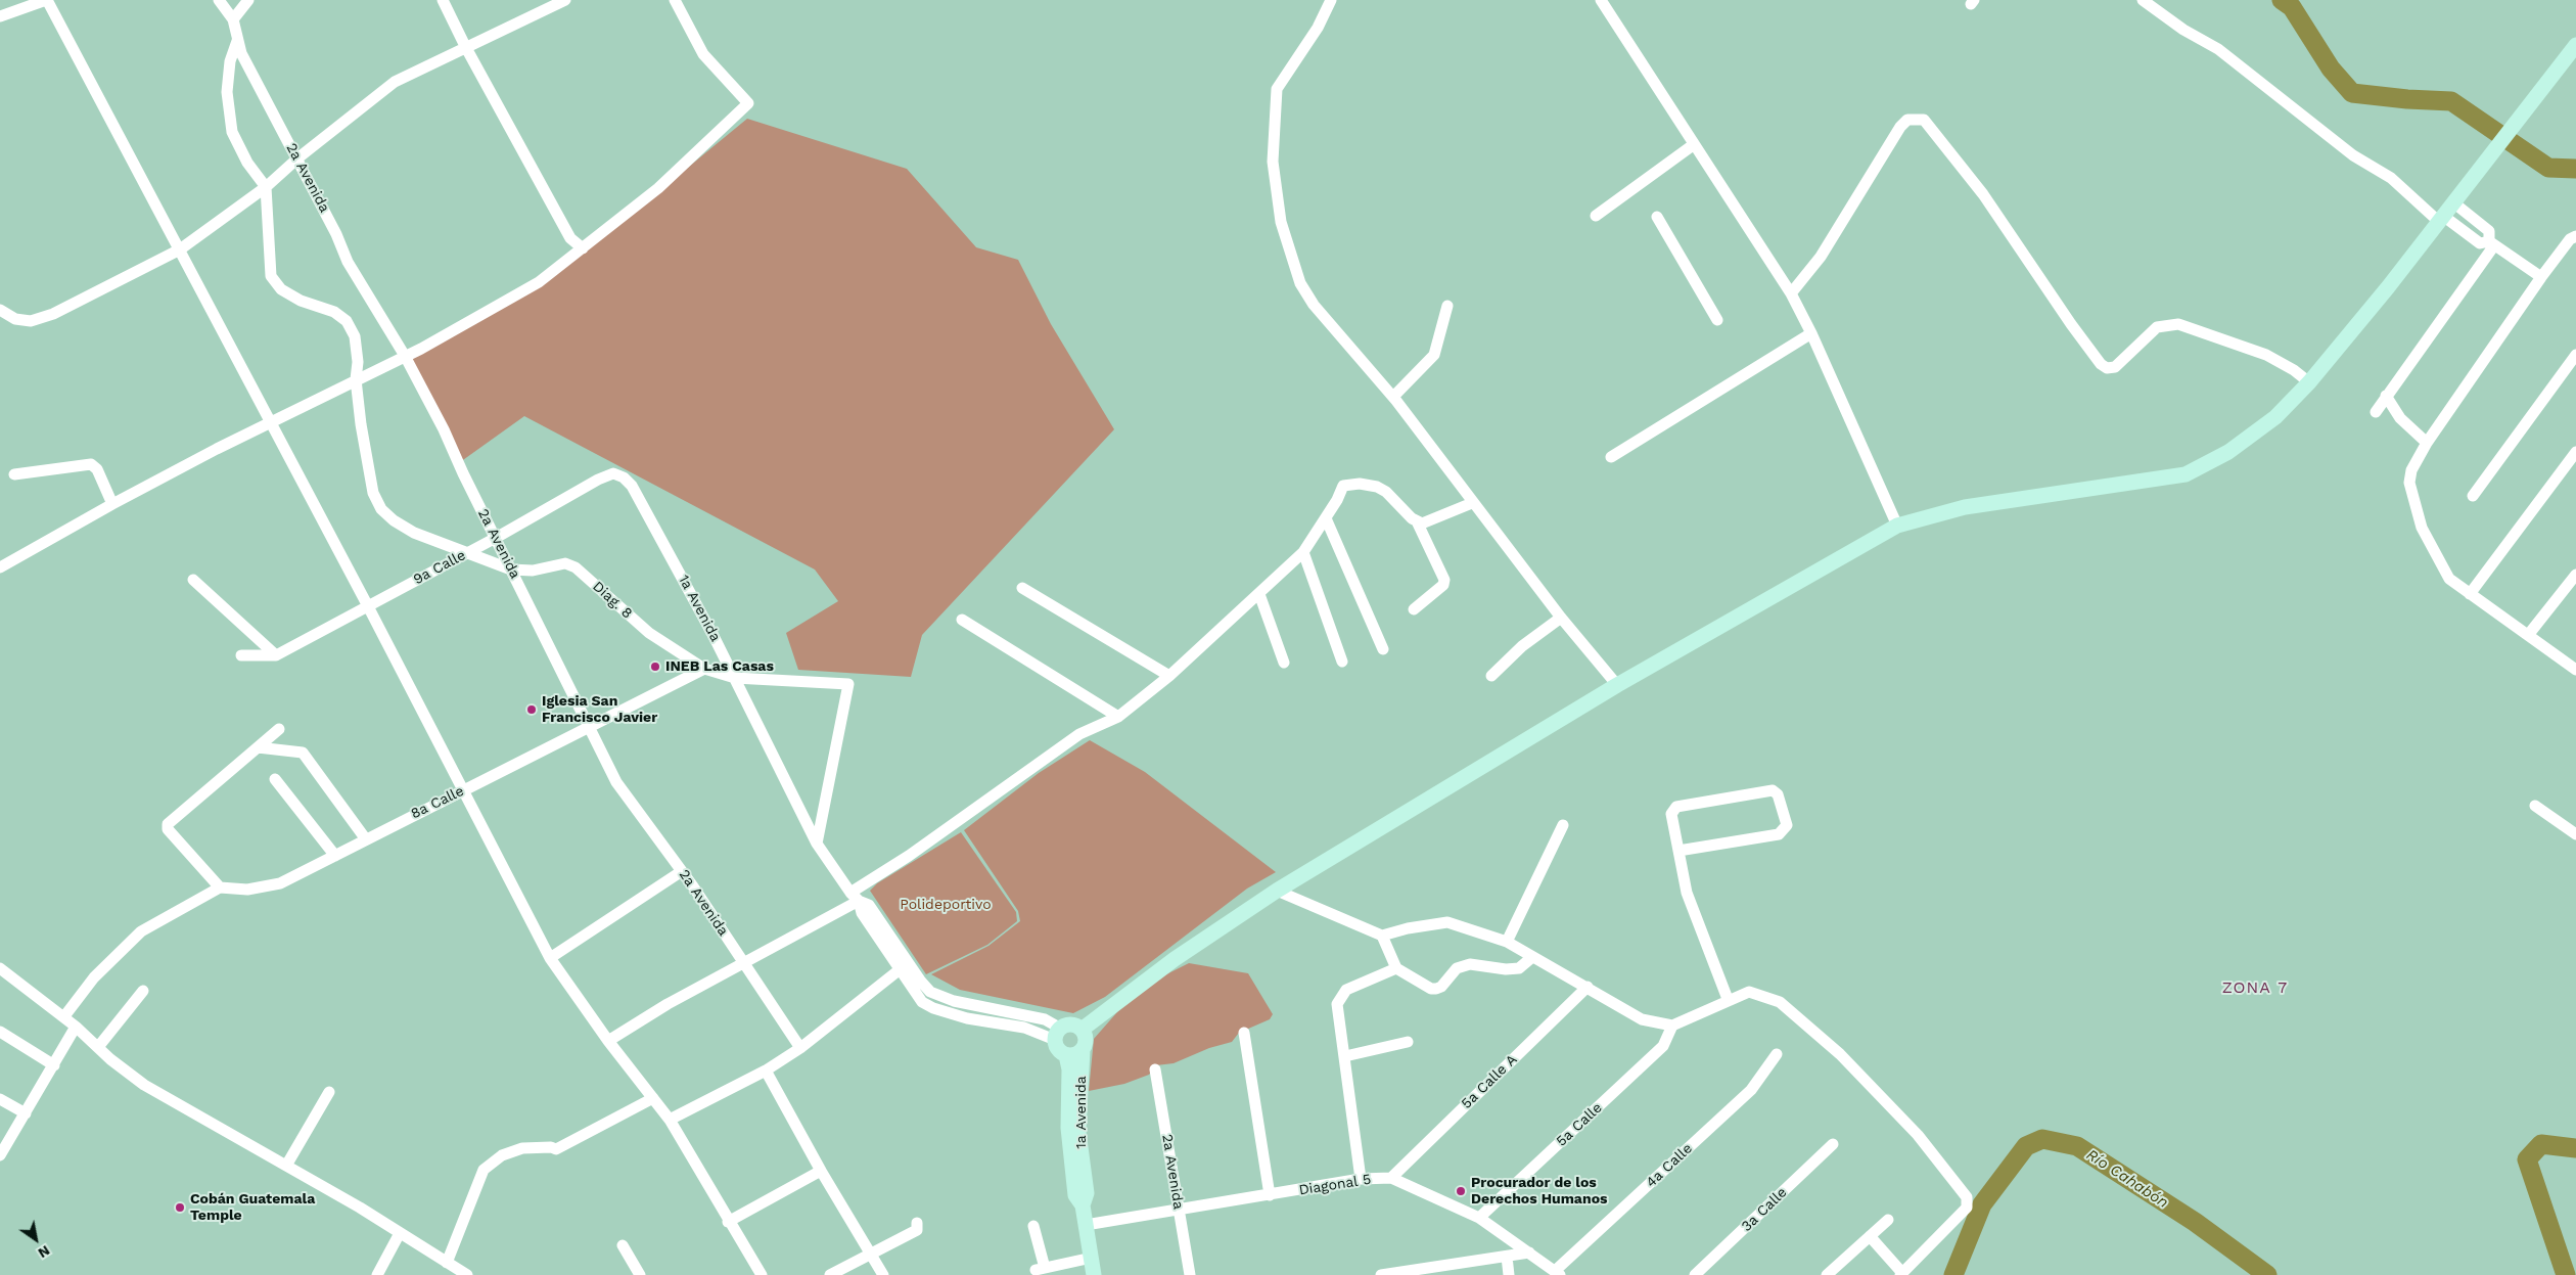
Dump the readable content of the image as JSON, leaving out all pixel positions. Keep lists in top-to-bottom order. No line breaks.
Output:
{"streets":{"main road":["1a Avenida"],"street":["2a Avenida","9a Calle","Diag. 8","8a Calle","5a Calle A","5a Calle","4a Calle","Diagonal 5","3a Calle"]},"crossings":[["2a Avenida","9a Calle"],["2a Avenida","Diag. 8"],["2a Avenida","8a Calle"],["2a Avenida","Diagonal 5"],["9a Calle","1a Avenida"],["Diag. 8","8a Calle"],["1a Avenida","Diagonal 5"],["5a Calle A","Diagonal 5"],["5a Calle","Diagonal 5"],["4a Calle","Diagonal 5"]],"districts":["ZONA 7"],"water":["Río Cahabón"],"parks":["Polideportivo"],"places":["INEB Las Casas","Iglesia San Francisco Javier","Procurador de los Derechos Humanos","Cobán Guatemala Temple"],"north":"bottom right"}
